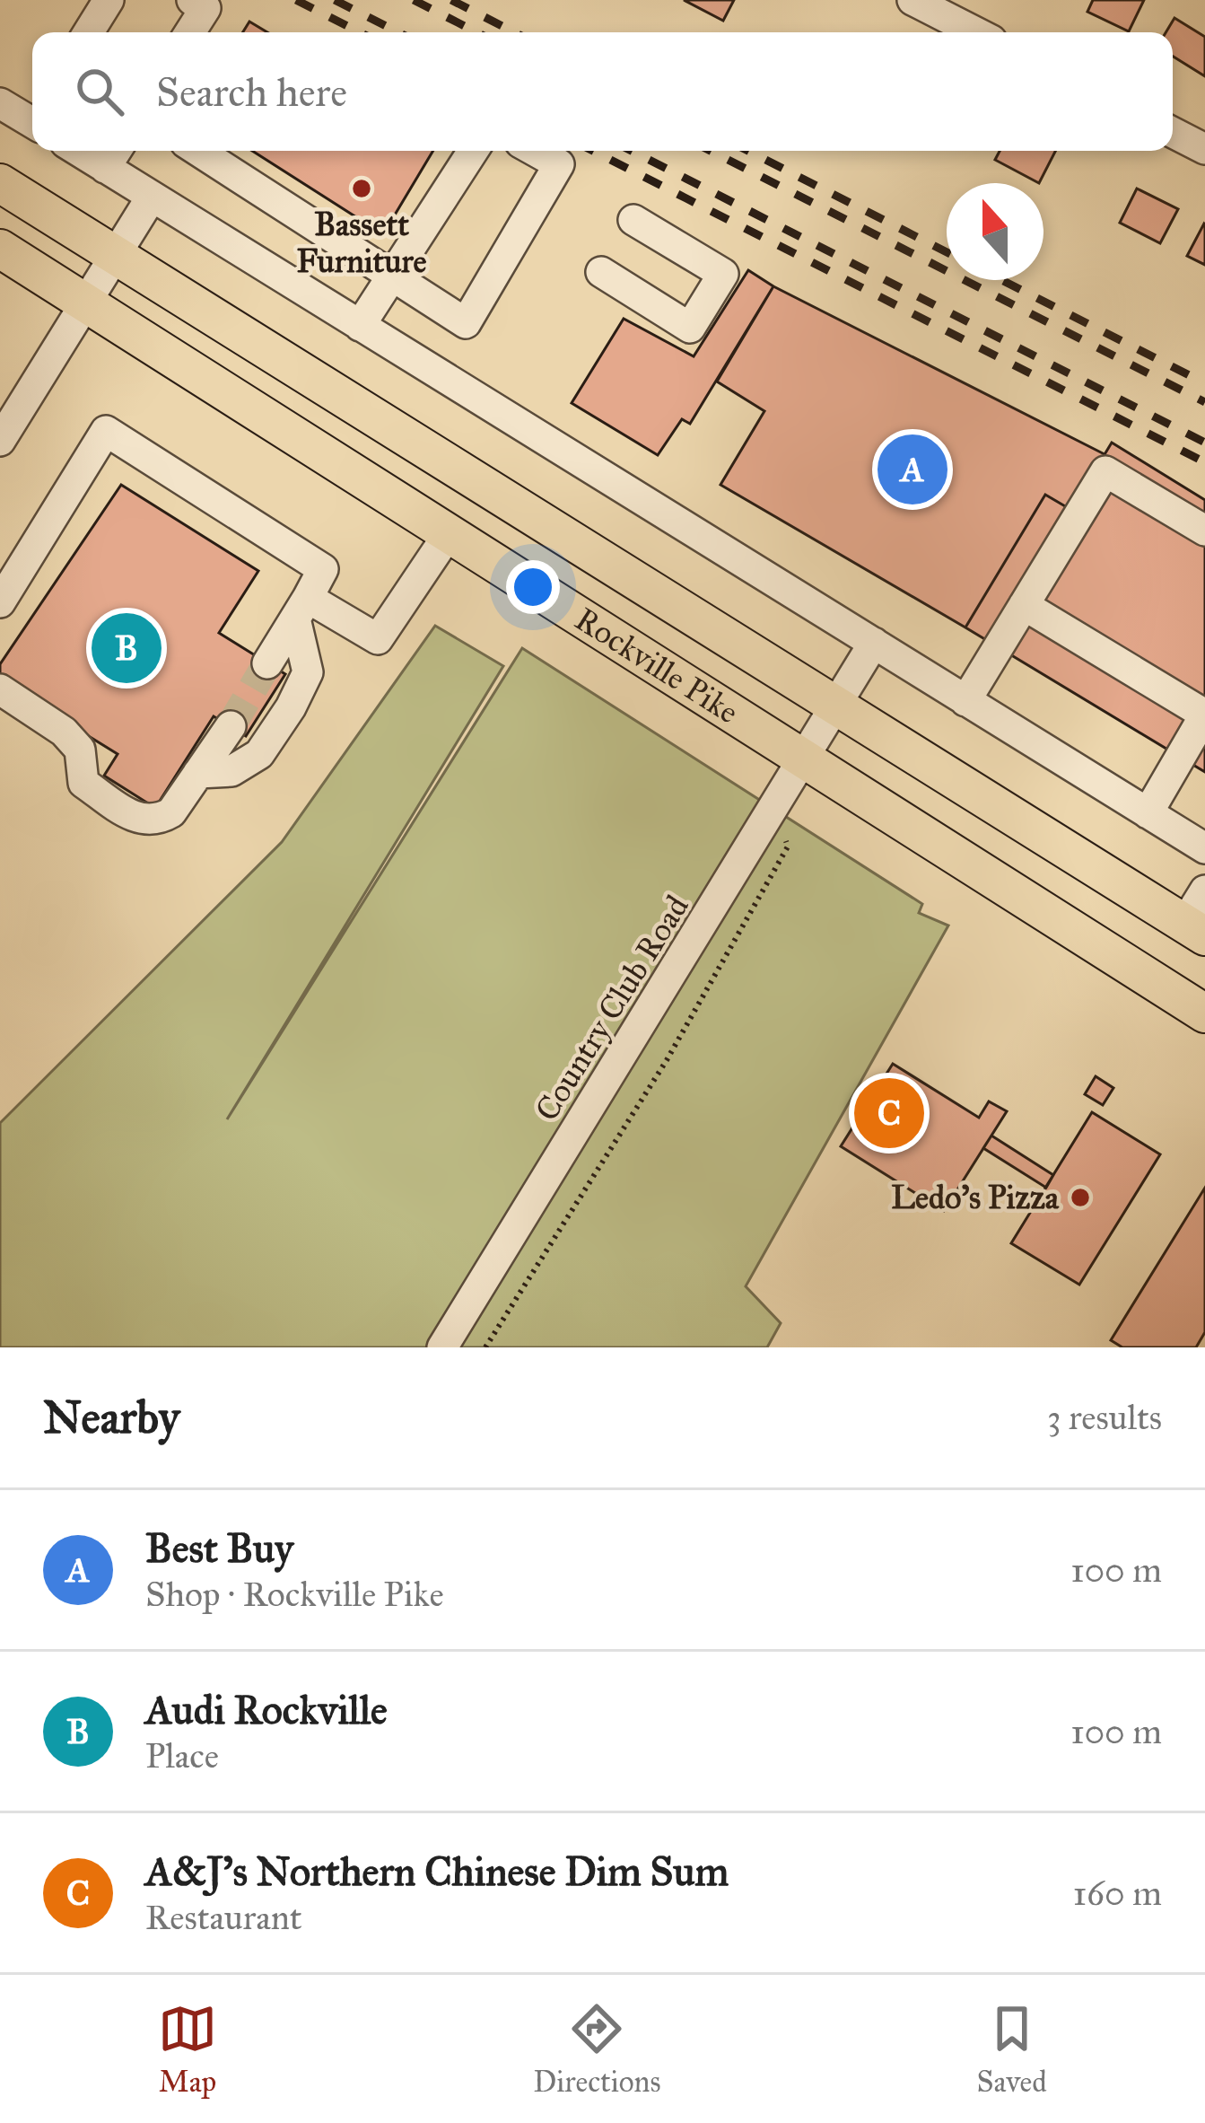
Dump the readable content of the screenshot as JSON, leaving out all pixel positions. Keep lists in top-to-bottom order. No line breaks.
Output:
{"streets":{"main road":["Rockville Pike"],"street":["Country Club Road"]},"crossings":[["Rockville Pike","Country Club Road"]],"places":["Bassett Furniture","Ledo's Pizza"],"north":"top","page":{"search":"Search here","pins":["A","B","C"],"heading":["Nearby","3 results"],"list":[{"mark":"A","name":"Best Buy","note":"Shop · Rockville Pike","value":"100 m"},{"mark":"B","name":"Audi Rockville","note":"Place","value":"100 m"},{"mark":"C","name":"A&J's Northern Chinese Dim Sum","note":"Restaurant","value":"160 m"}],"nav":["Map","Directions","Saved"]}}
